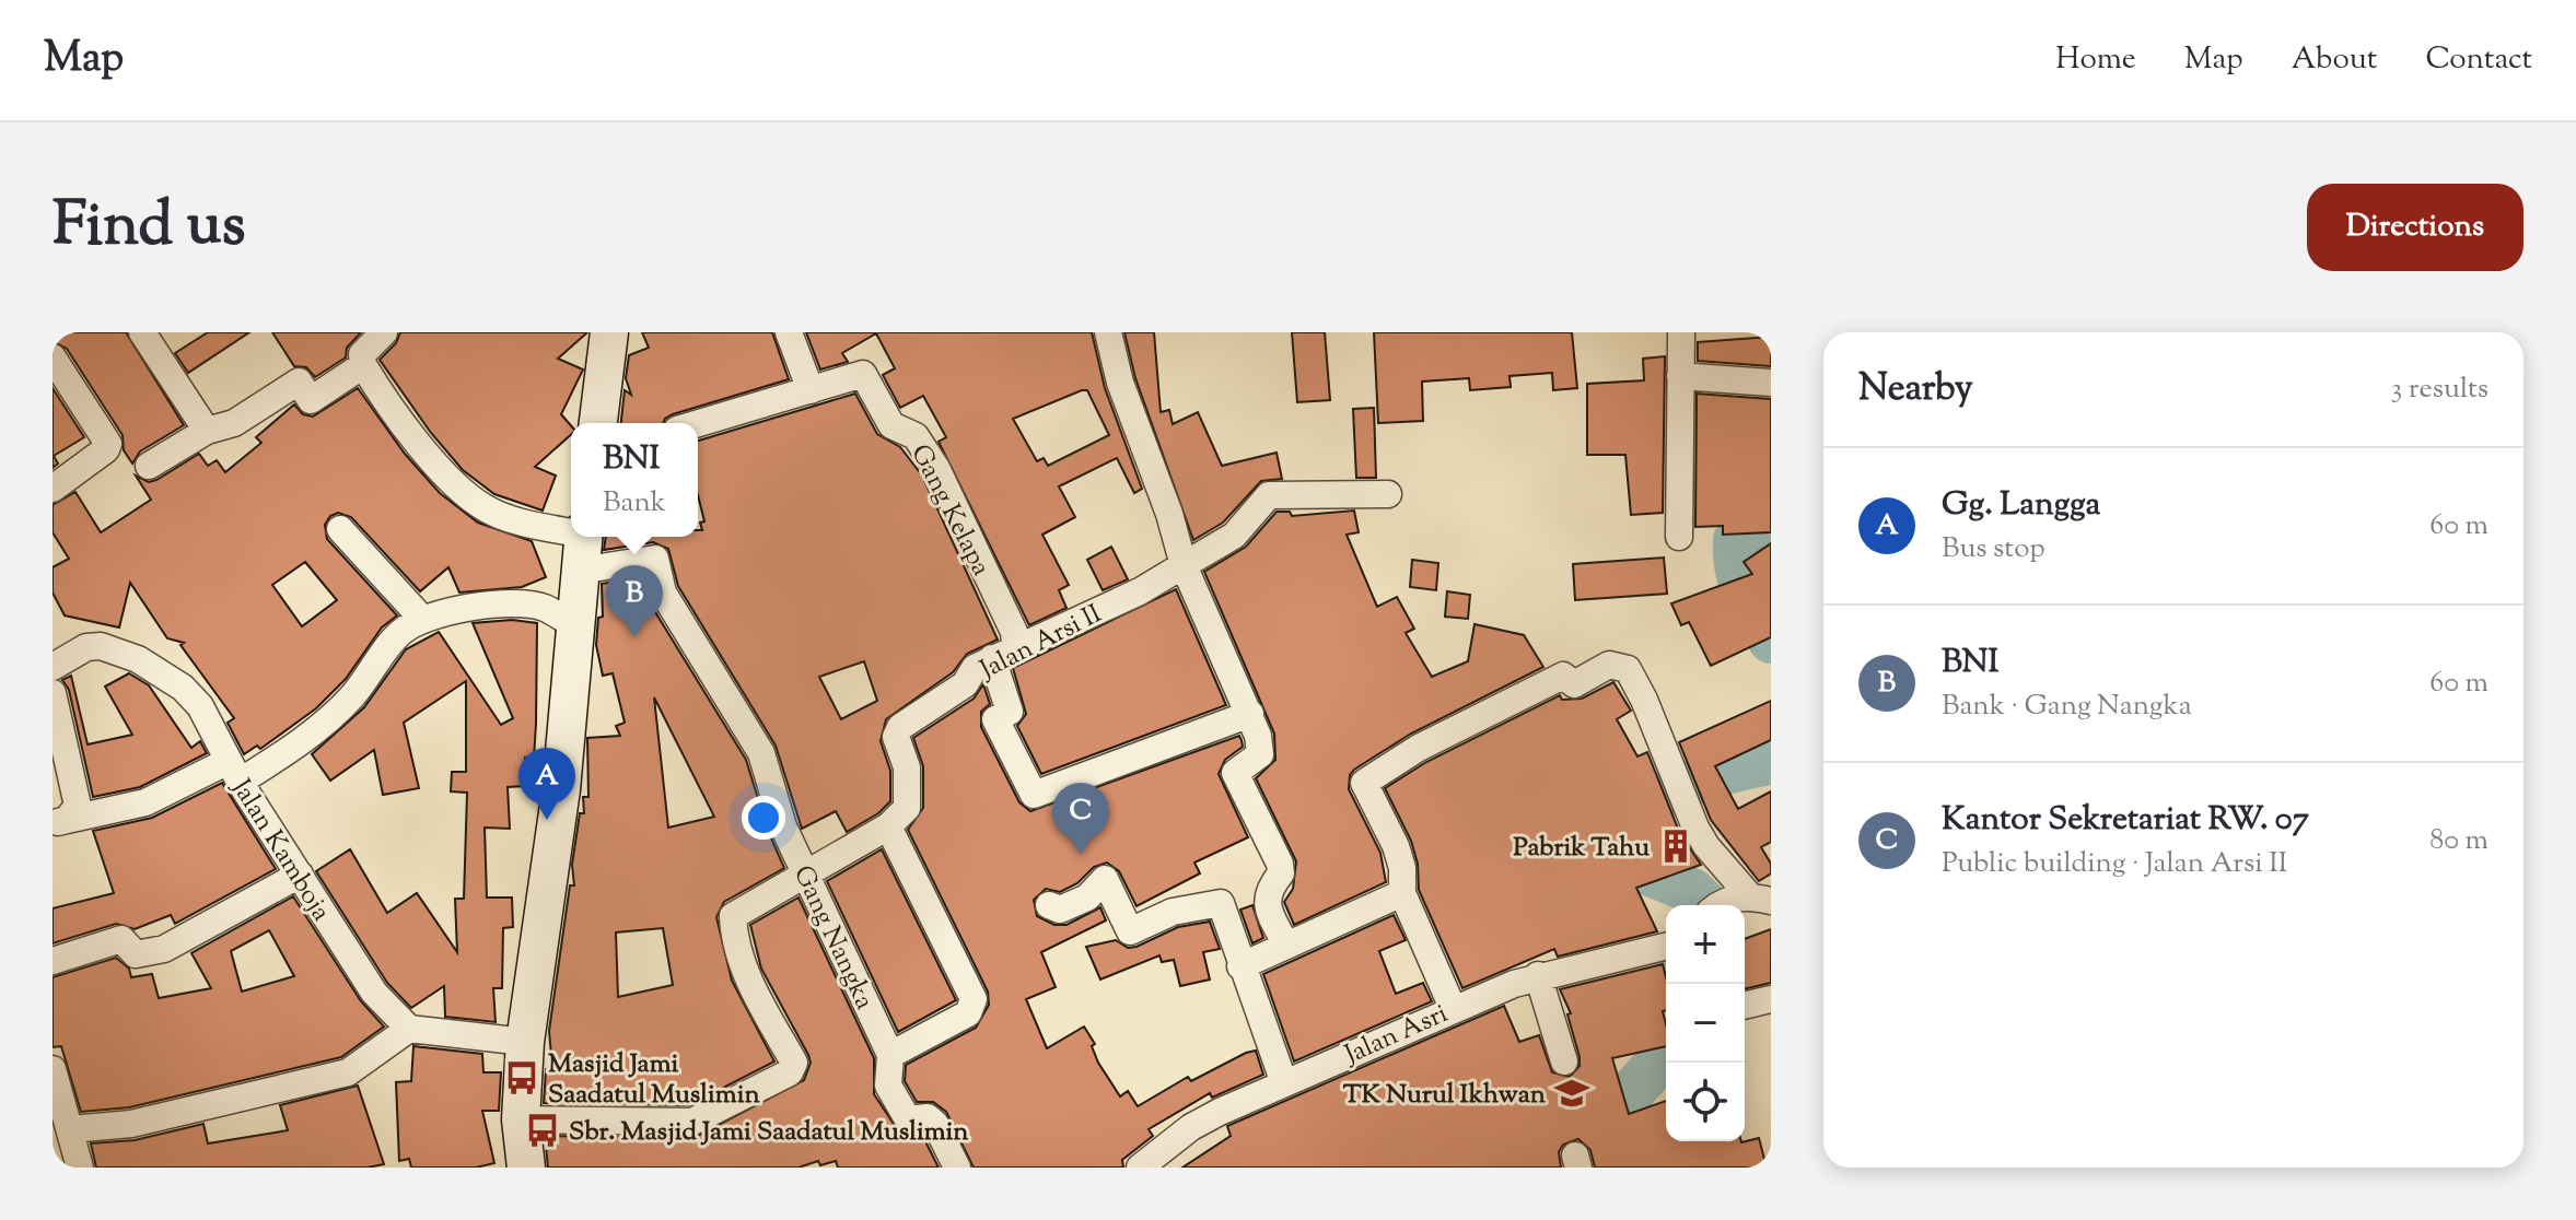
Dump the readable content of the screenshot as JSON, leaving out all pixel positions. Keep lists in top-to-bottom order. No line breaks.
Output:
{"streets":{"street":["Gang Kelapa","Jalan Arsi II","Jalan Kamboja","Gang Nangka","Jalan Asri"]},"crossings":[["Gang Kelapa","Jalan Arsi II"]],"places":{"building":["Pabrik Tahu"],"bus stop":["Masjid Jami Saadatul Muslimin","Sbr. Masjid Jami Saadatul Muslimin"],"school or university":["TK Nurul Ikhwan"]},"page":{"header":"Map","nav":["Home","Map","About","Contact"],"title":"Find us","buttons":"Directions","heading":["Nearby","3 results"],"popup":["BNI","Bank"],"list":[{"mark":"A","name":"Gg. Langga","note":"Bus stop","value":"60 m"},{"mark":"B","name":"BNI","note":"Bank · Gang Nangka","value":"60 m"},{"mark":"C","name":"Kantor Sekretariat RW. 07","note":"Public building · Jalan Arsi II","value":"80 m"}],"pins":["B","A","C"],"map_buttons":["+","−"]}}
